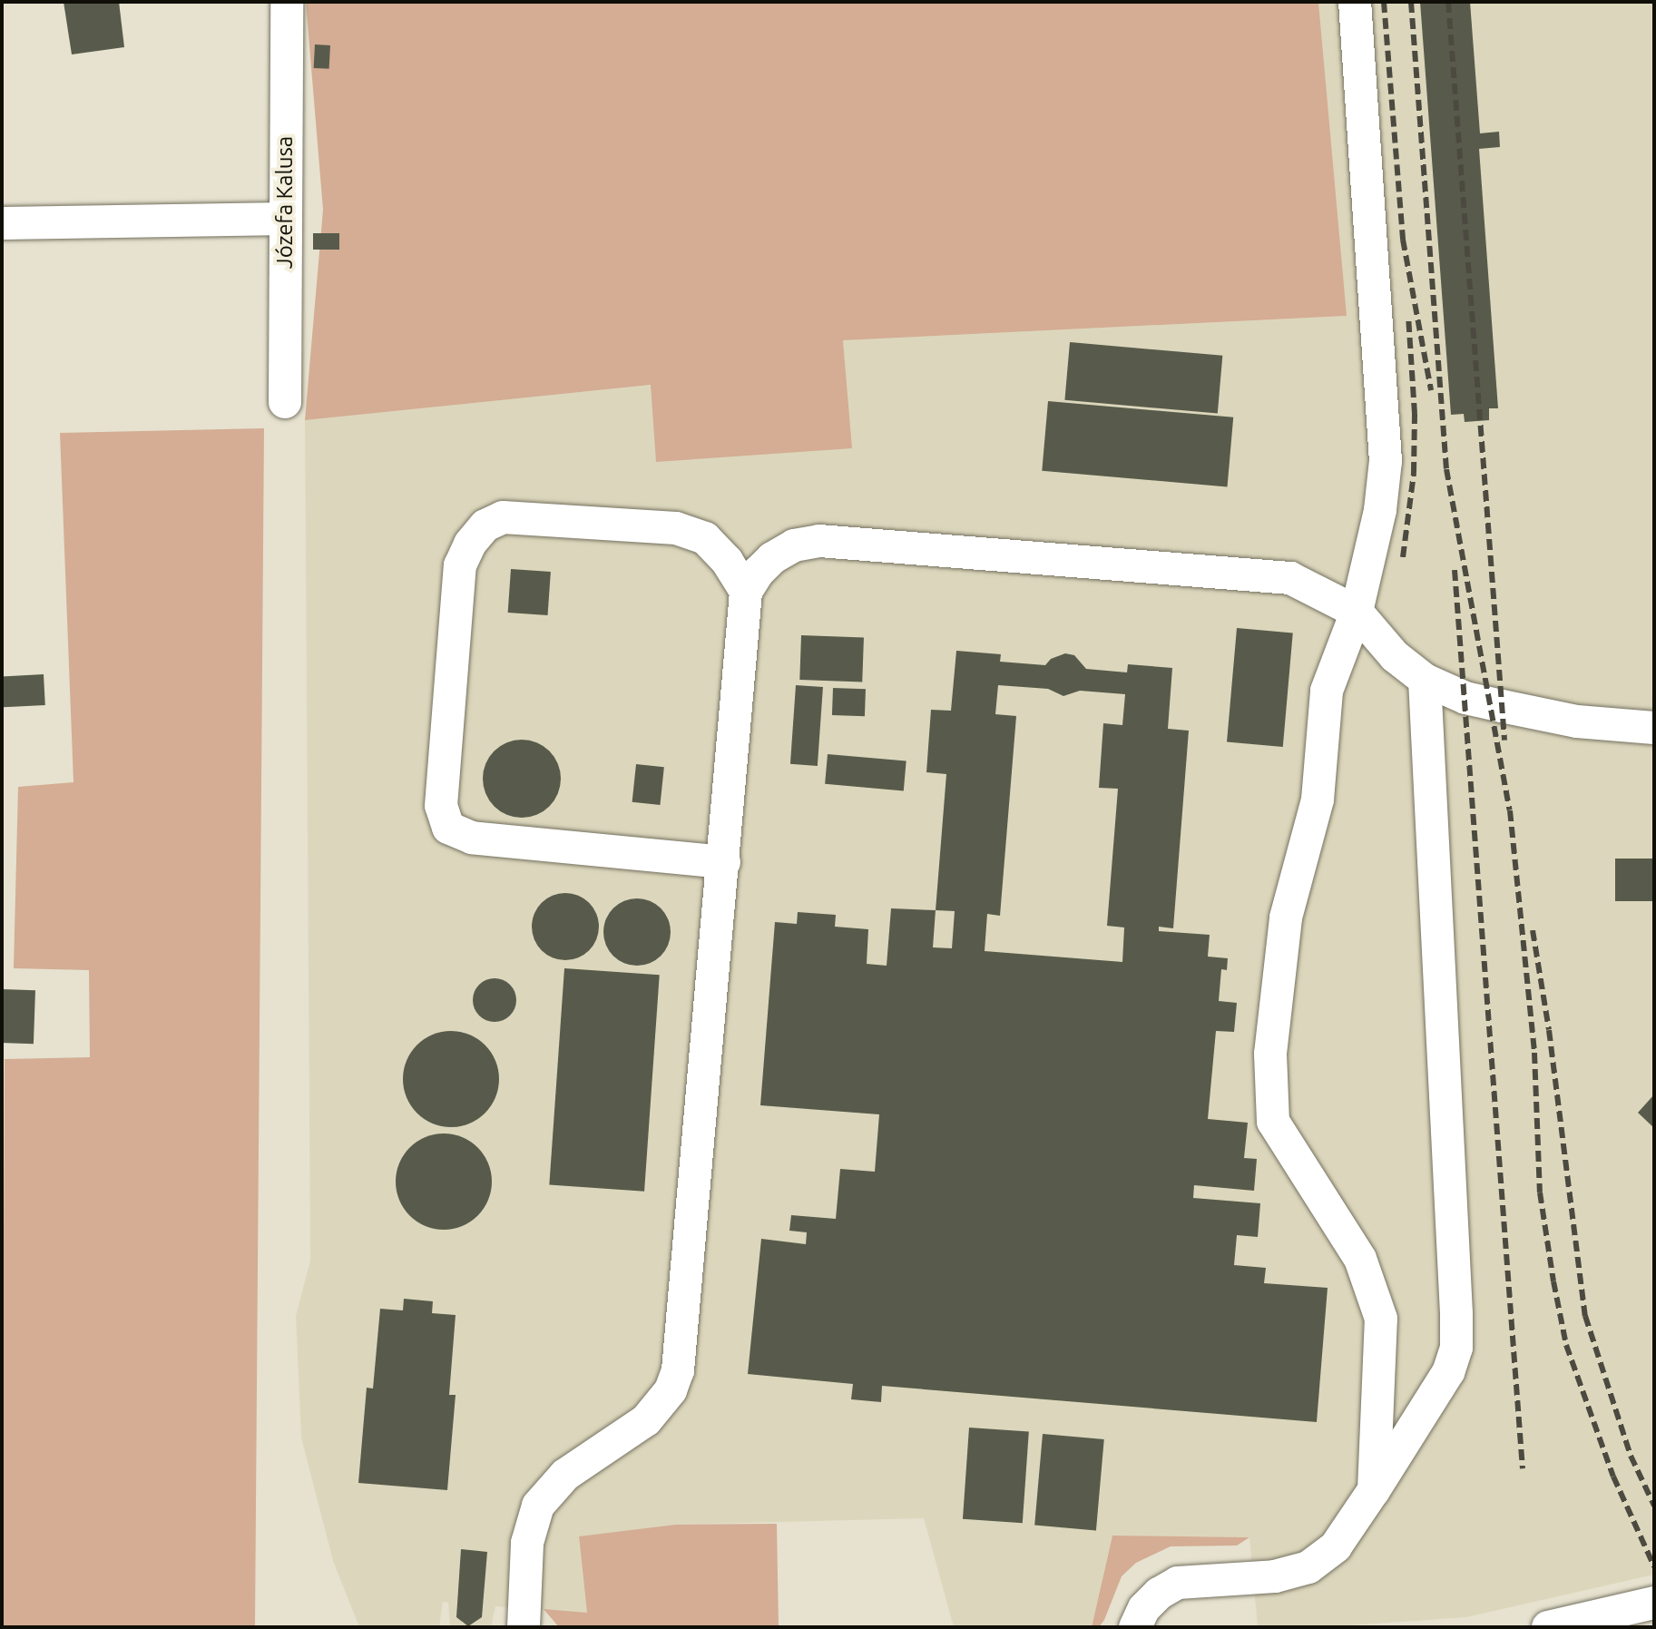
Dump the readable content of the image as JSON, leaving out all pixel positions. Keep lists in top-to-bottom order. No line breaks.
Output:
{"streets":{"street":["Józefa Kalusa"]}}
